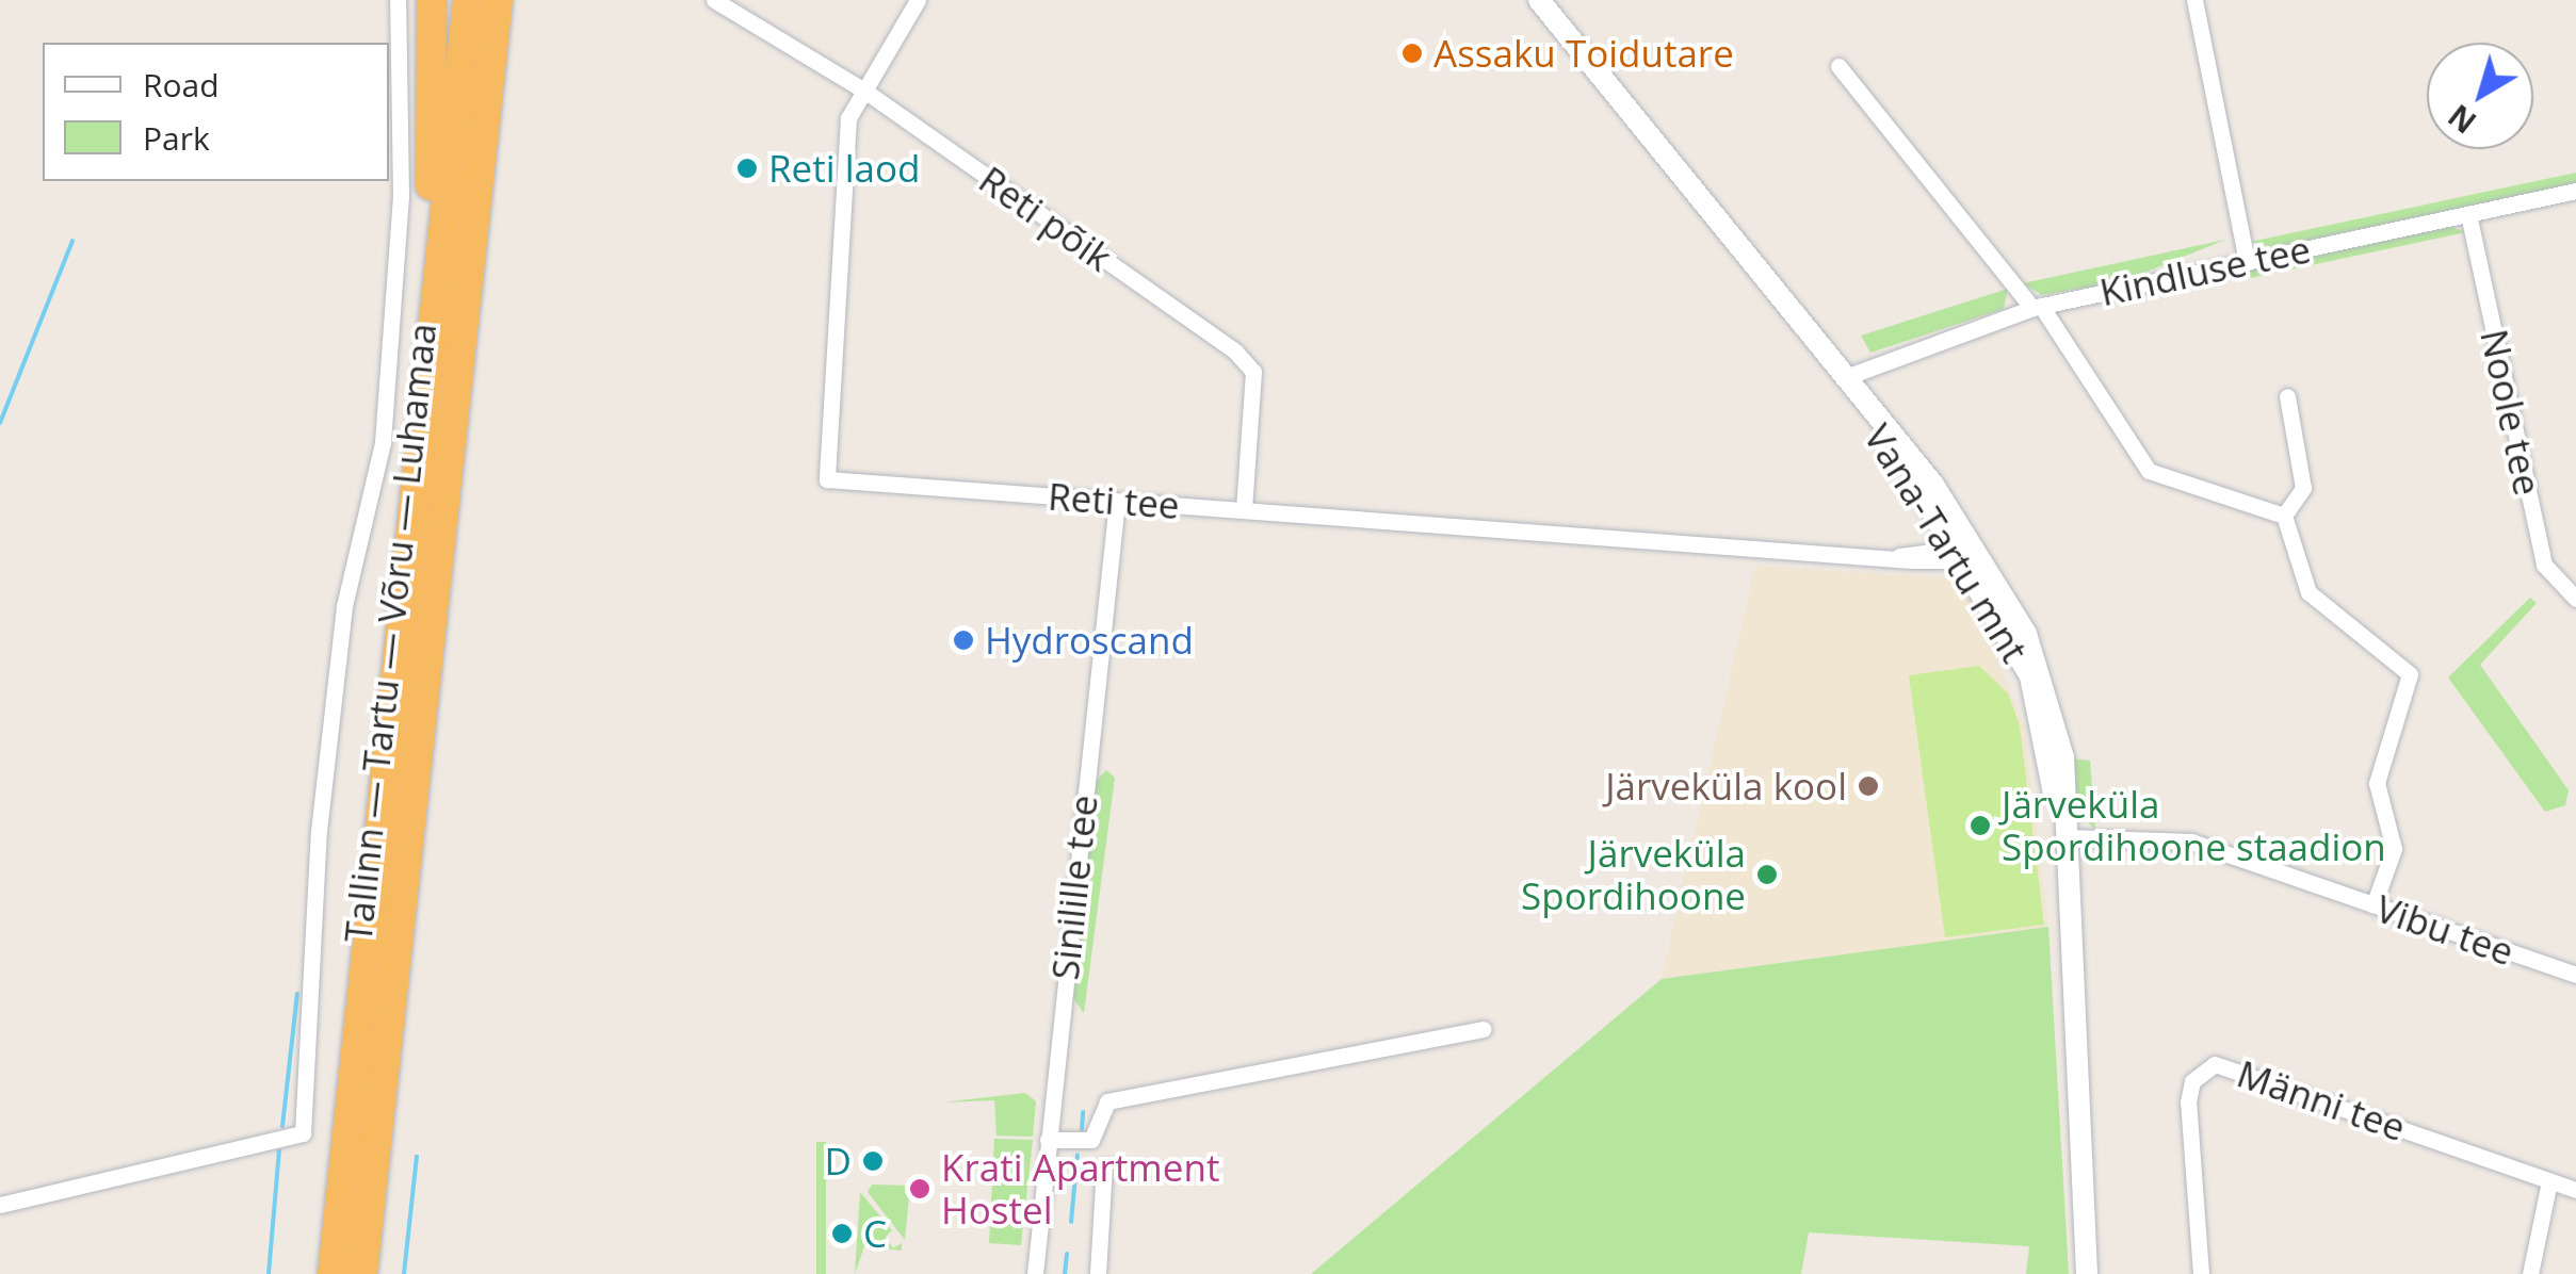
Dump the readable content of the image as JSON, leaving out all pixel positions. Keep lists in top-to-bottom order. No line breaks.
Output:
{"streets":{"highway":["Tallinn — Tartu — Võru — Luhamaa"],"street":["Reti põik","Kindluse tee","Noole tee","Reti tee","Vana-Tartu mnt","Sinilille tee","Vibu tee","Männi tee"]},"crossings":[["Reti põik","Reti tee"],["Kindluse tee","Noole tee"],["Kindluse tee","Vana-Tartu mnt"],["Reti tee","Vana-Tartu mnt"],["Reti tee","Sinilille tee"],["Vana-Tartu mnt","Vibu tee"]],"places":["Assaku Toidutare","Reti laod","Hydroscand","Järveküla kool","Järveküla Spordihoone staadion","Järveküla Spordihoone","D","Krati Apartment Hostel","C"],"legend":["Road","Park"],"north":"bottom left"}
